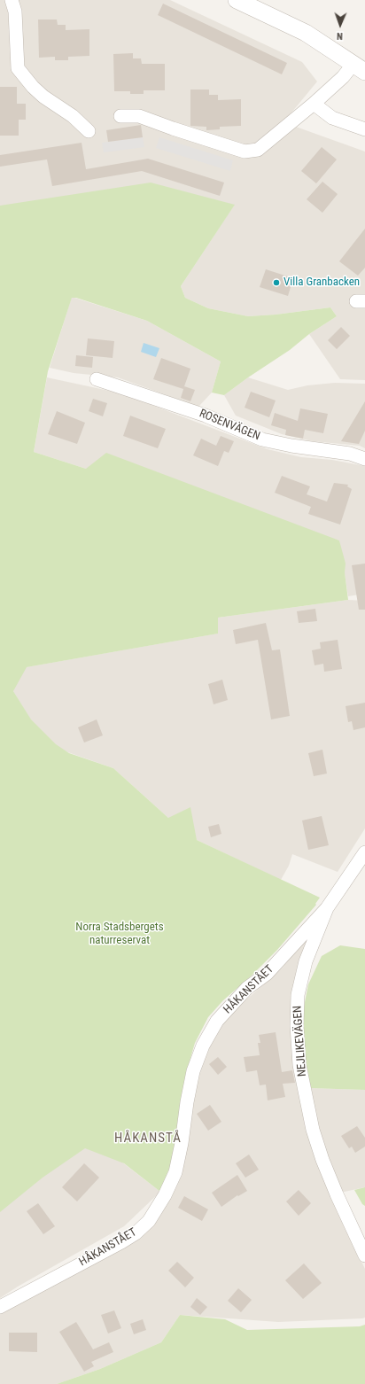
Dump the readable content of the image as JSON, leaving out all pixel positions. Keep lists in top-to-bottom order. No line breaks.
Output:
{"streets":{"street":["ROSENVÄGEN","HÅKANSTÅET","NEJLIKEVÄGEN"]},"crossings":[["HÅKANSTÅET","NEJLIKEVÄGEN"]],"districts":["HÅKANSTÅ"],"parks":["Norra Stadsbergets naturreservat"],"places":["Villa Granbacken"],"north":"bottom"}
